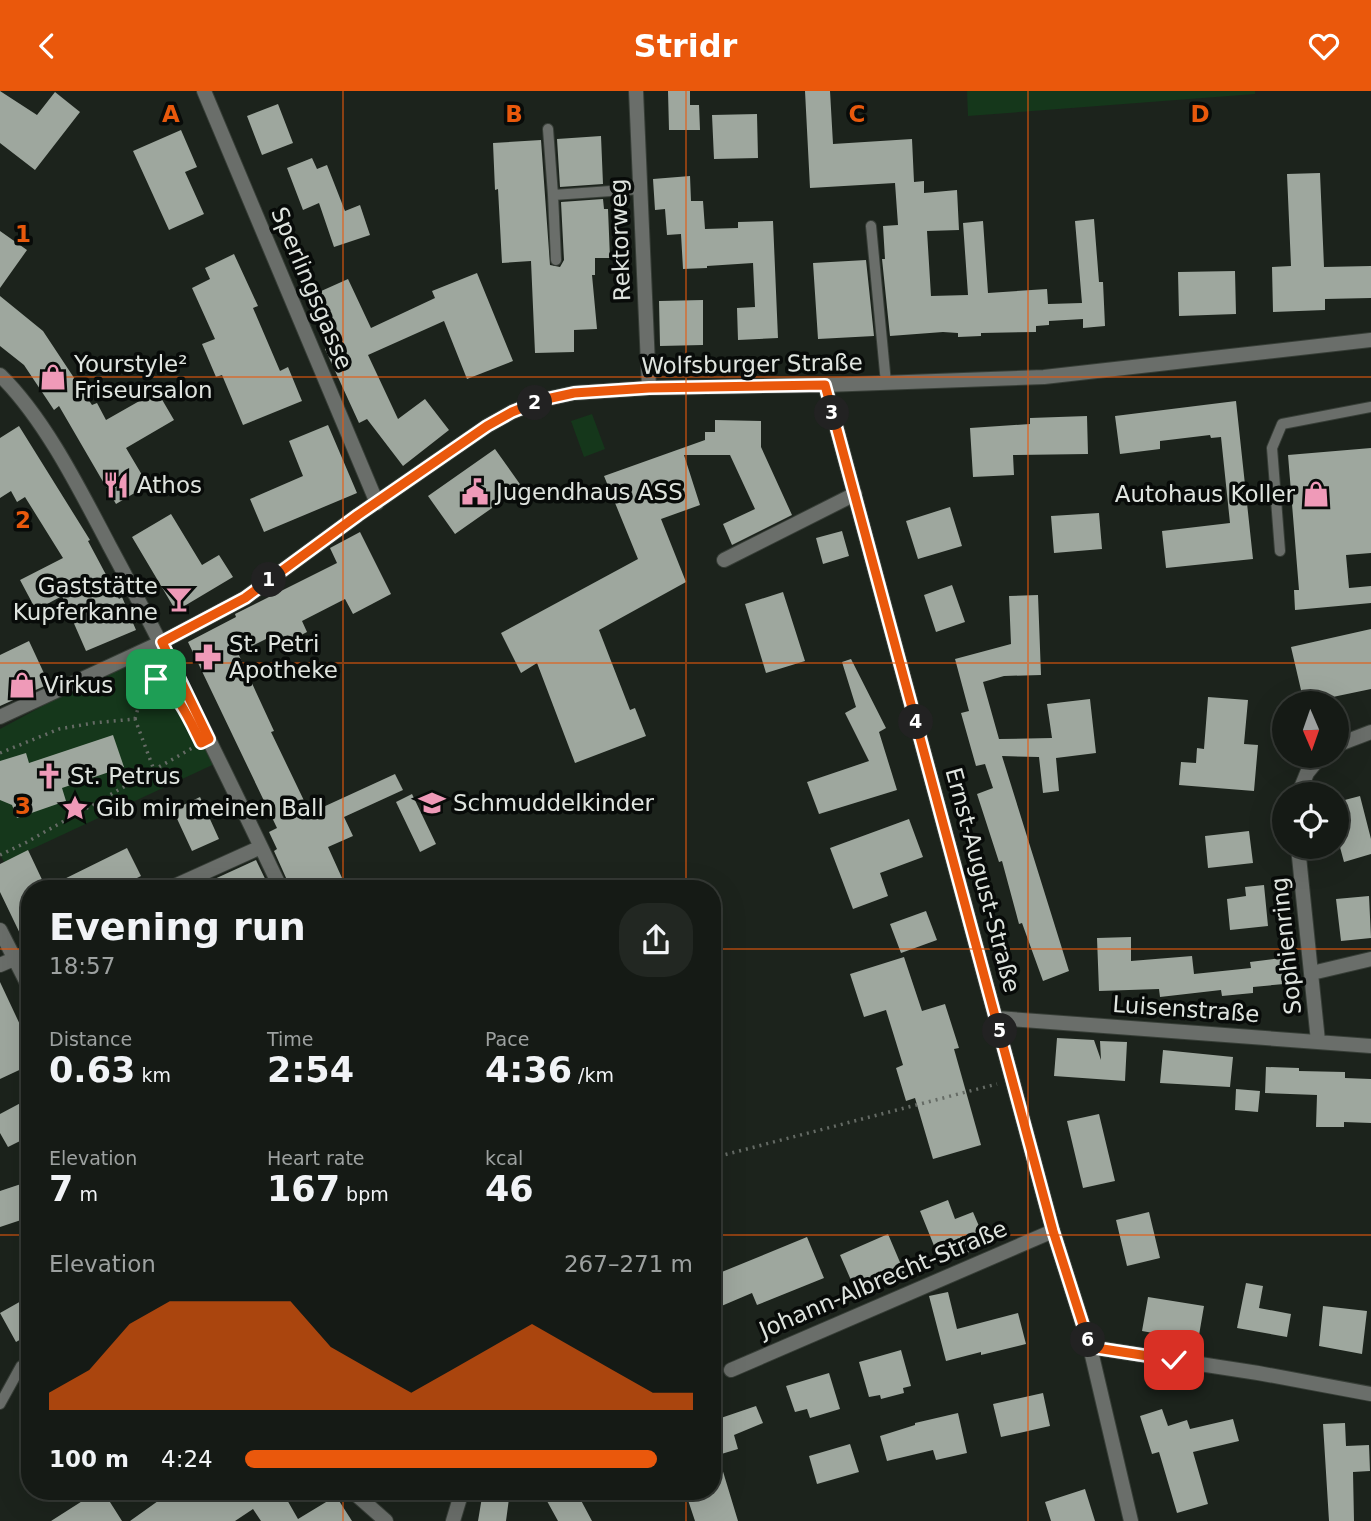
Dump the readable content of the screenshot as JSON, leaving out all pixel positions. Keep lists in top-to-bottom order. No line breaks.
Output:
{"streets":{"street":["Rektorweg","Sperlingsgasse","Wolfsburger Straße","Ernst-August-Straße","Sophienring","Luisenstraße","Johann-Albrecht-Straße"]},"crossings":[["Rektorweg","Wolfsburger Straße"],["Sperlingsgasse","Wolfsburger Straße"],["Wolfsburger Straße","Ernst-August-Straße"],["Ernst-August-Straße","Luisenstraße"],["Ernst-August-Straße","Johann-Albrecht-Straße"],["Sophienring","Luisenstraße"]],"places":{"shop":["Yourstyle² Friseursalon","Autohaus Koller","Virkus"],"restaurant":["Athos"],"public building":["Jugendhaus ASS"],"bar":["Gaststätte Kupferkanne"],"pharmacy":["St. Petri Apotheke"],"church":["St. Petrus"],"school or university":["Schmuddelkinder"],"place":["Gib mir meinen Ball"]},"north":"bottom","page":{"header":"Stridr","pins":["2","3","1","4","5","6"],"heading":["Evening run","18:57"],"stats":[["Distance","0.63 km"],["Time","2:54"],["Pace","4:36 /km"],["Elevation","7 m"],["Heart rate","167 bpm"],["kcal","46"]],"chart":["Elevation","267–271 m"],"list":[{"name":"100 m","note":"4:24"}]},"grid":{"columns":["A","B","C","D"],"rows":["1","2","3"]}}
